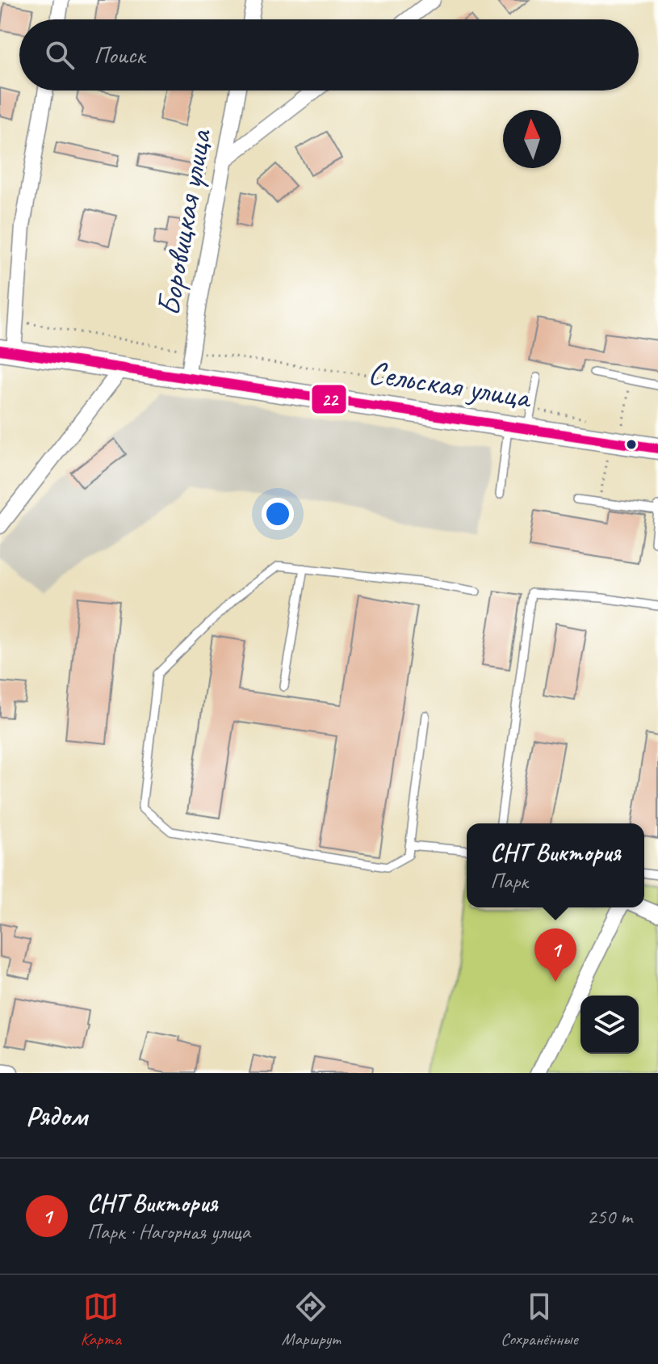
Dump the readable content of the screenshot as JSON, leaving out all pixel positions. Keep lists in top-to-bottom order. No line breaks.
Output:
{"streets":{"street":["Боровицкая улица","Сельская улица"]},"crossings":[["Боровицкая улица","Сельская улица"]],"lines":["transit line 22"],"north":"top","page":{"search":"Поиск","popup":["СНТ Виктория","Парк"],"pins":"1","heading":"Рядом","list":[{"mark":"1","name":"СНТ Виктория","note":"Парк · Нагорная улица","value":"250 m"}],"nav":["Карта","Маршрут","Сохранённые"]}}
